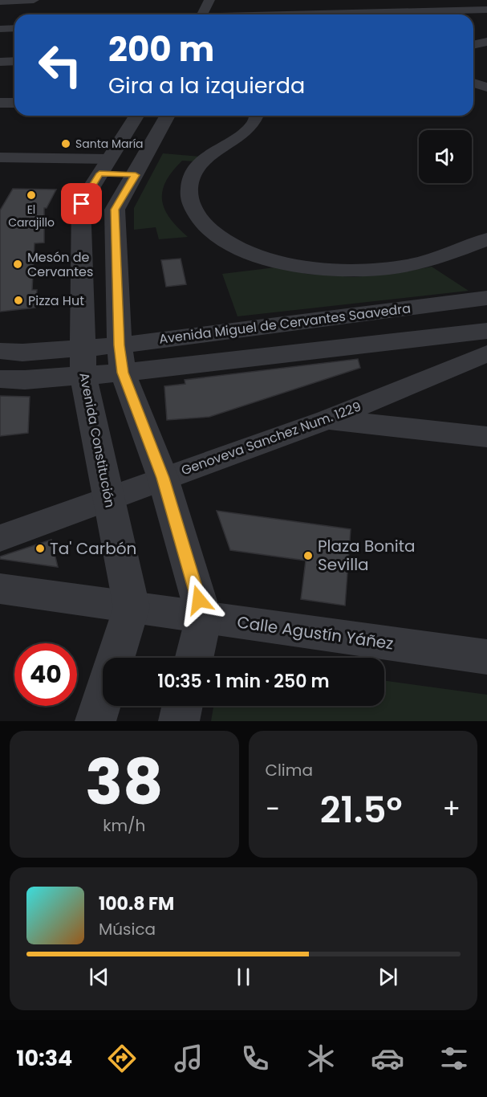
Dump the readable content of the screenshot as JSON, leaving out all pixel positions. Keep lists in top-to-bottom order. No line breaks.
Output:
{"streets":{"street":["Avenida Miguel de Cervantes Saavedra","Genoveva Sanchez Num. 1229","Avenida Constitución","Calle Agustín Yáñez"]},"crossings":[["Avenida Miguel de Cervantes Saavedra","Avenida Constitución"],["Genoveva Sanchez Num. 1229","Avenida Constitución"],["Avenida Constitución","Calle Agustín Yáñez"]],"places":["Santa María","El Carajillo","Mesón de Cervantes","Pizza Hut","Ta' Carbón","Plaza Bonita Sevilla"],"page":{"turn":["200 m","Gira a la izquierda"],"limit":"40","trip":"10:35 · 1 min · 250 m","tile":[["38","km/h"],"Clima"],"heat":["−","21.5°","+"],"song":["100.8 FM","Música"],"tabs":"10:34"}}
